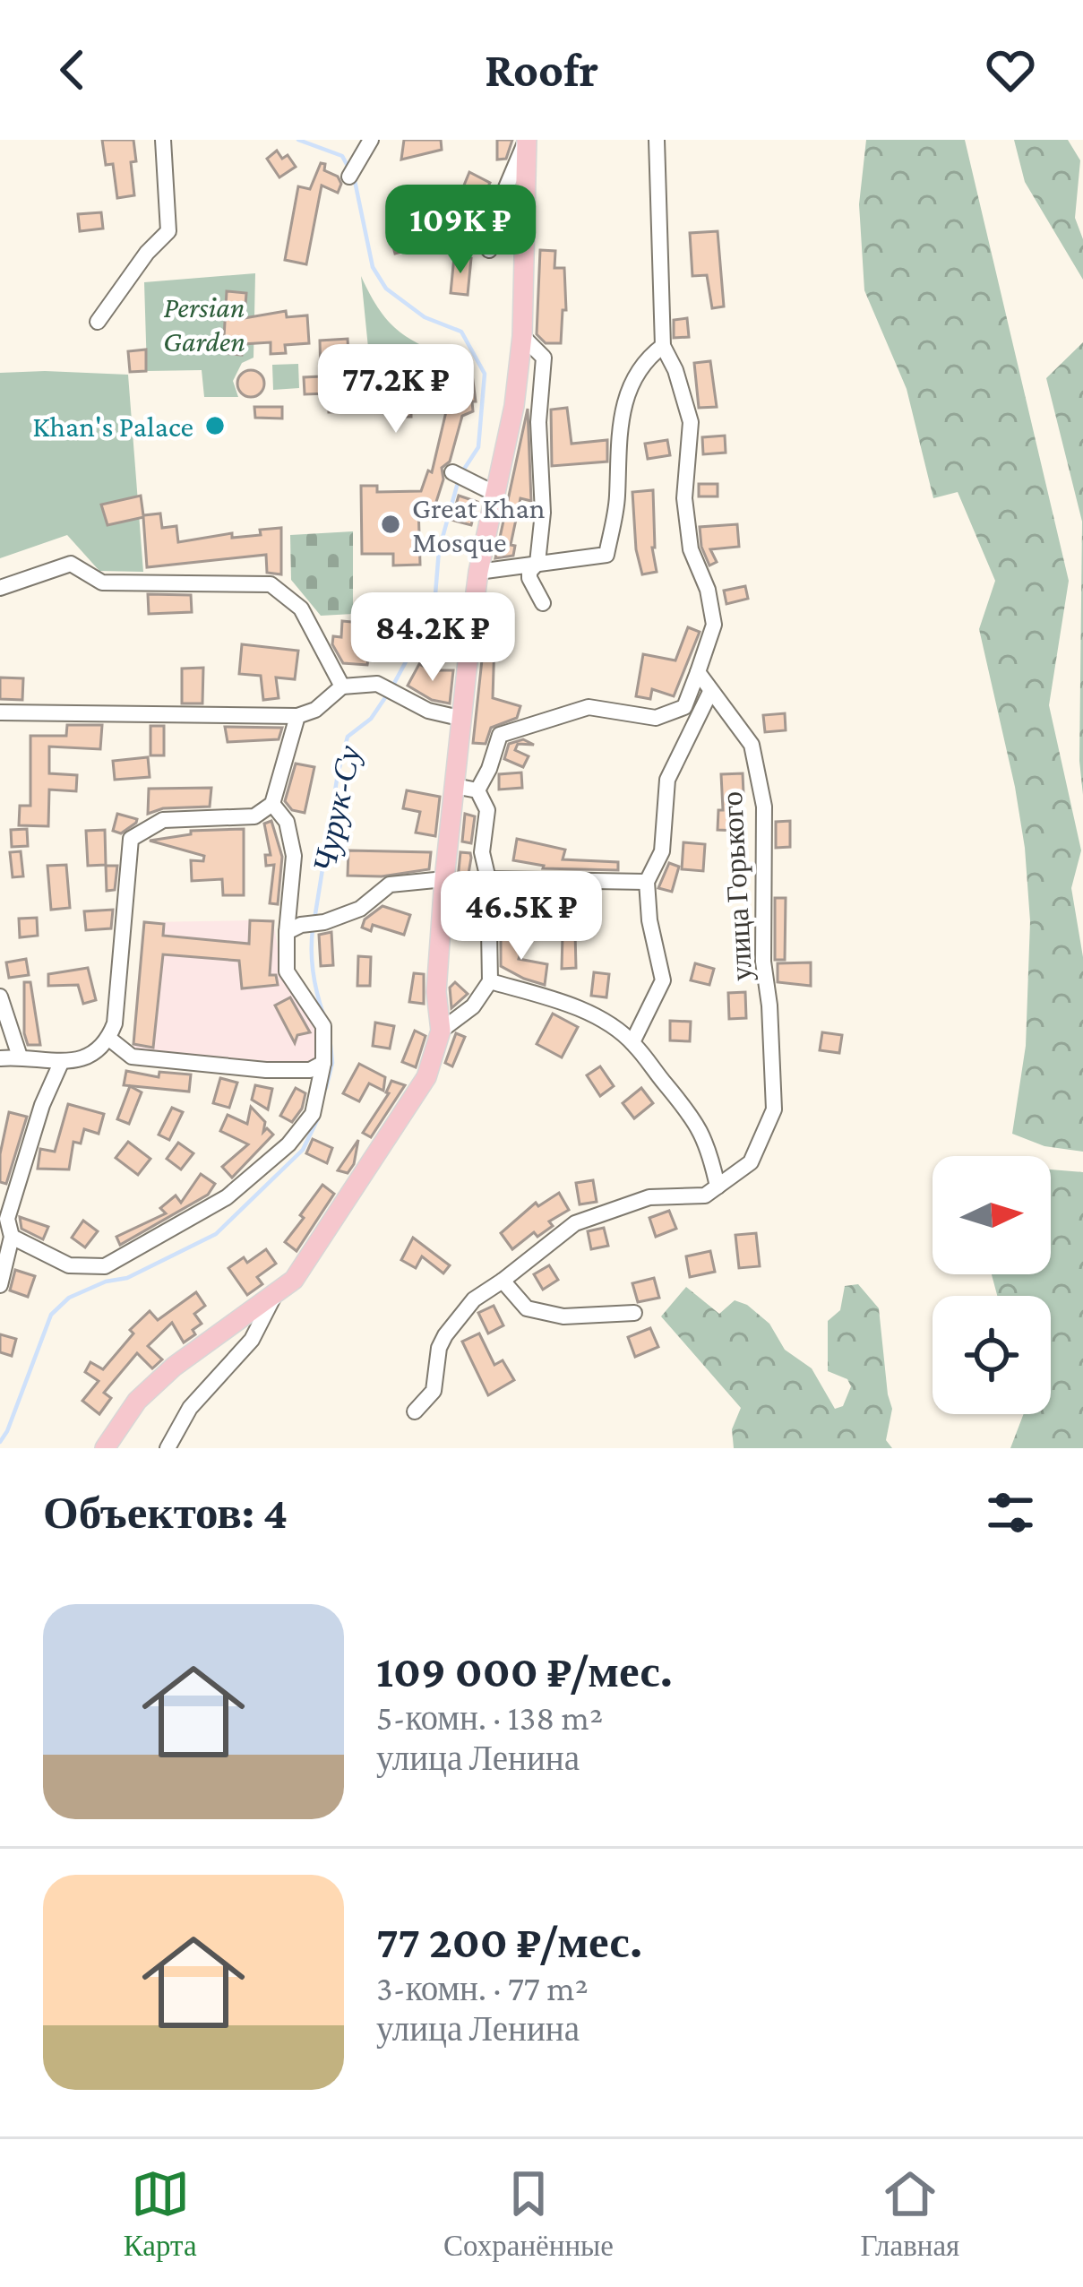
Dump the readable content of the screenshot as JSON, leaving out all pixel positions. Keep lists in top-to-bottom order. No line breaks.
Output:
{"streets":{"street":["улица Горького"]},"water":["Чурук-Су"],"parks":["Persian Garden"],"places":["Khan's Palace","Great Khan Mosque"],"north":"right","page":{"header":"Roofr","price":["109K ₽","77.2K ₽","84.2K ₽","46.5K ₽"],"heading":"Объектов: 4","list":[{"name":"109 000 ₽/мес.","note":"5-комн. · 138 m² · улица Ленина"},{"name":"77 200 ₽/мес.","note":"3-комн. · 77 m² · улица Ленина"}],"tabs":["Карта","Сохранённые","Главная"]}}
